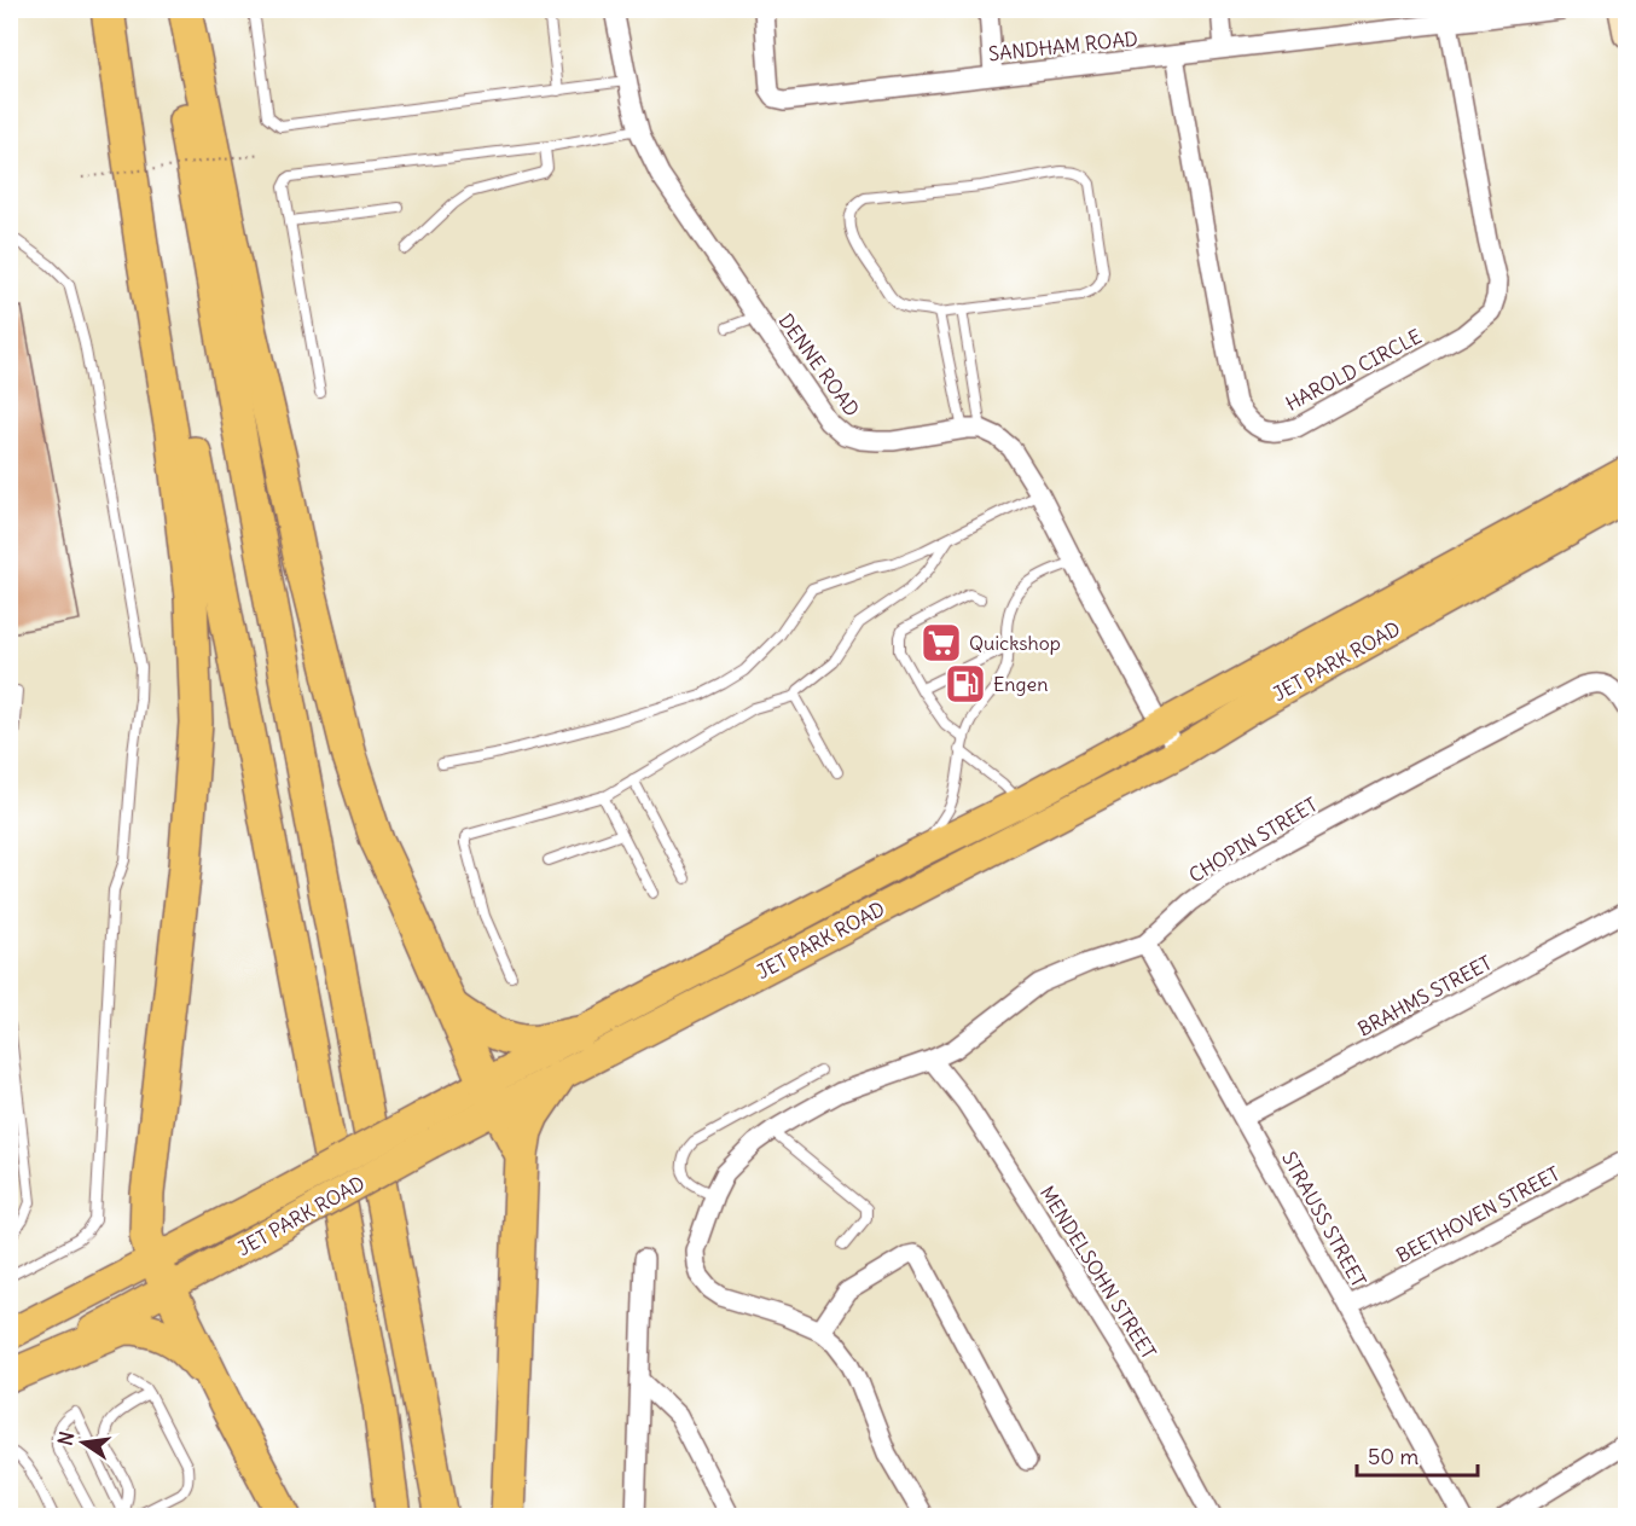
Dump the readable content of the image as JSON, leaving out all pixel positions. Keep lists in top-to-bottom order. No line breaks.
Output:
{"streets":{"main road":["JET PARK ROAD"],"street":["SANDHAM ROAD","DENNE ROAD","HAROLD CIRCLE","CHOPIN STREET","BRAHMS STREET","BEETHOVEN STREET","STRAUSS STREET","MENDELSOHN STREET"]},"crossings":[["SANDHAM ROAD","HAROLD CIRCLE"],["CHOPIN STREET","STRAUSS STREET"],["CHOPIN STREET","MENDELSOHN STREET"],["BRAHMS STREET","STRAUSS STREET"],["BEETHOVEN STREET","STRAUSS STREET"]],"places":{"supermarket":["Quickshop"],"fuel station":["Engen"]},"scale_bar":"50 m","north":"left"}
